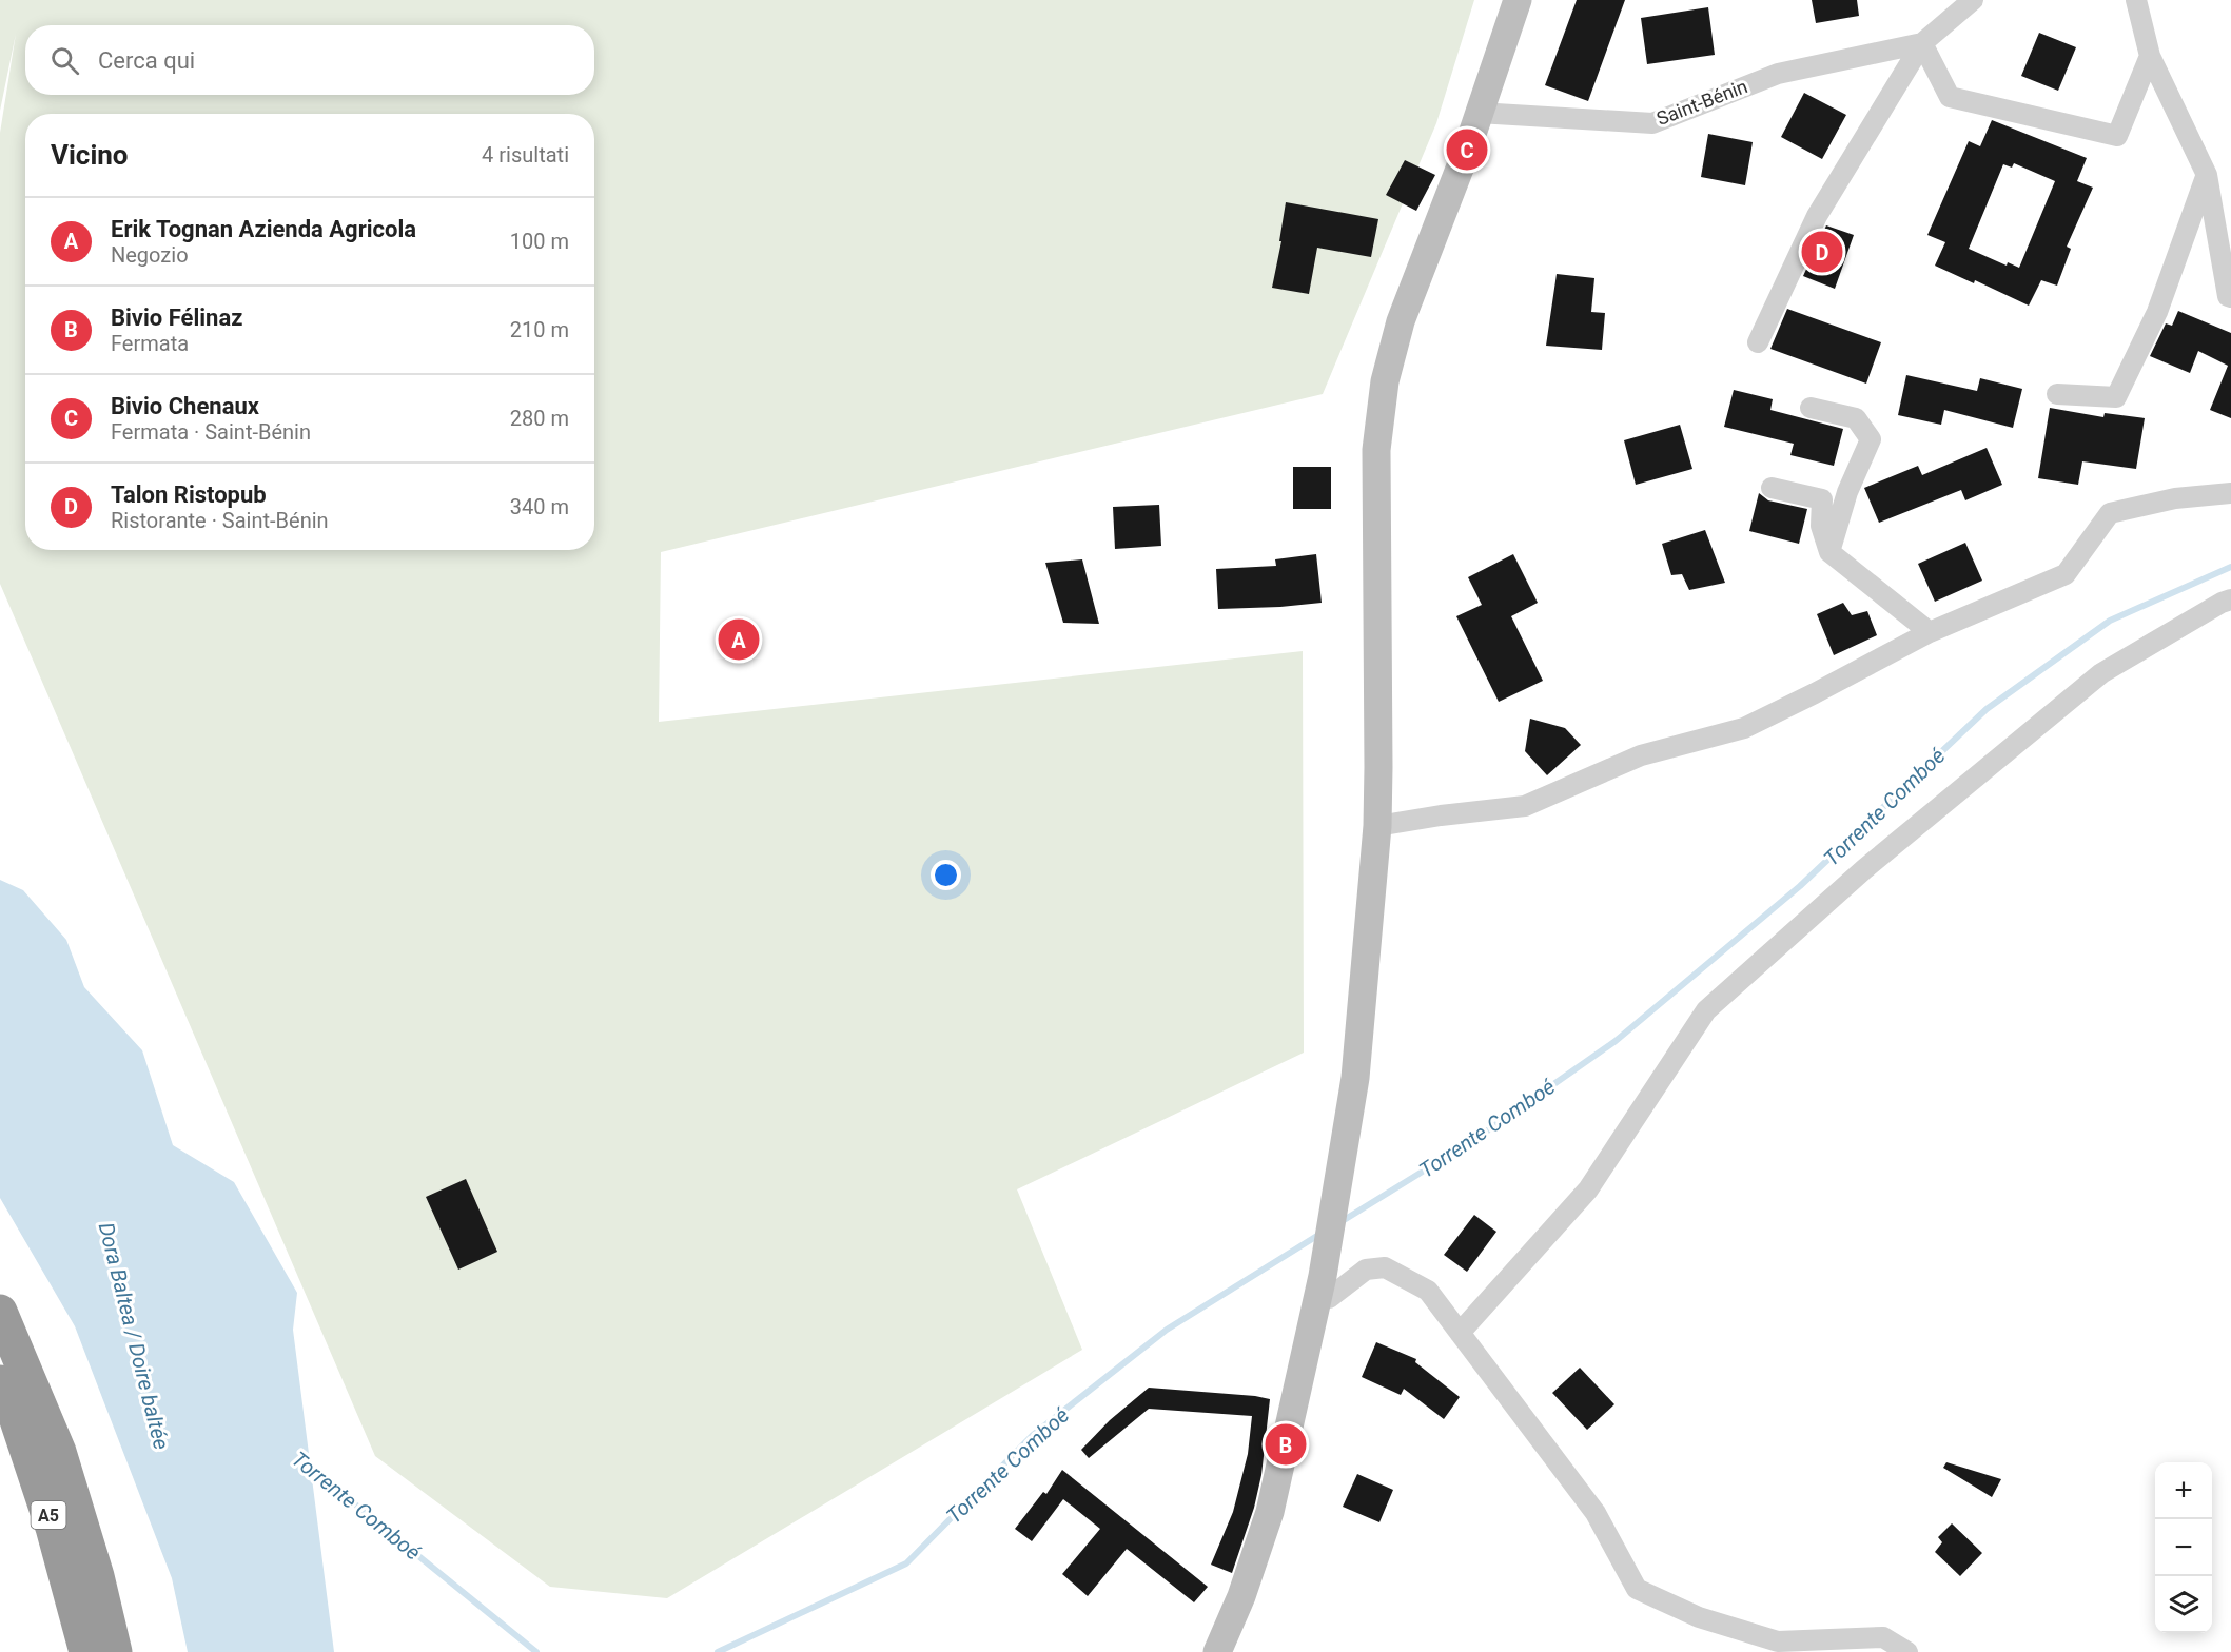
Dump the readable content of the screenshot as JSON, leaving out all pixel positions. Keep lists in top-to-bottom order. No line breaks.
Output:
{"streets":{"highway":["A5"],"street":["Saint-Bénin"]},"water":["Torrente Comboé","Dora Baltea / Doire baltée"],"page":{"search":"Cerca qui","heading":["Vicino","4 risultati"],"pins":["C","D","A","B"],"list":[{"mark":"A","name":"Erik Tognan Azienda Agricola","note":"Negozio","value":"100 m"},{"mark":"B","name":"Bivio Félinaz","note":"Fermata","value":"210 m"},{"mark":"C","name":"Bivio Chenaux","note":"Fermata · Saint-Bénin","value":"280 m"},{"mark":"D","name":"Talon Ristopub","note":"Ristorante · Saint-Bénin","value":"340 m"}],"map_buttons":["+","−"]}}
